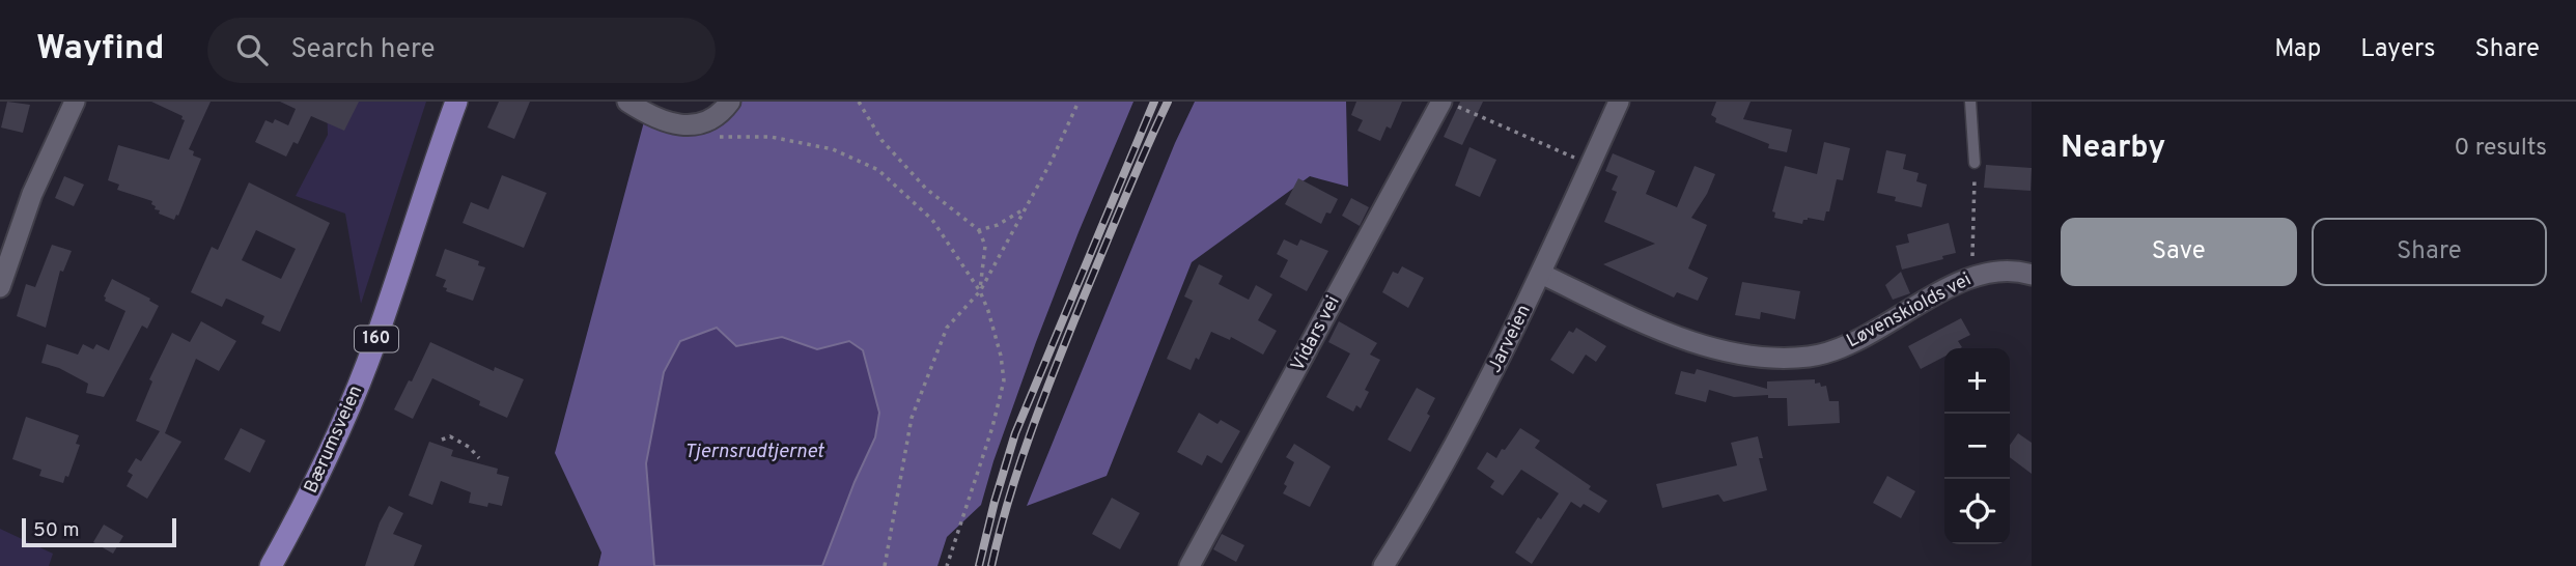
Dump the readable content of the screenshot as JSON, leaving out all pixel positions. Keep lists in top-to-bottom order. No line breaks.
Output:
{"streets":{"main road":["160","Bærumsveien"],"street":["Løvenskiolds vei","Vidars vei","Jarveien"]},"crossings":[["Løvenskiolds vei","Jarveien"]],"water":["Tjernsrudtjernet"],"scale_bar":"50 m","page":{"header":"Wayfind","search":"Search here","nav":["Map","Layers","Share"],"heading":["Nearby","0 results"],"buttons":["Save","Share"],"map_buttons":["+","−"],"scale":"50 m"}}
